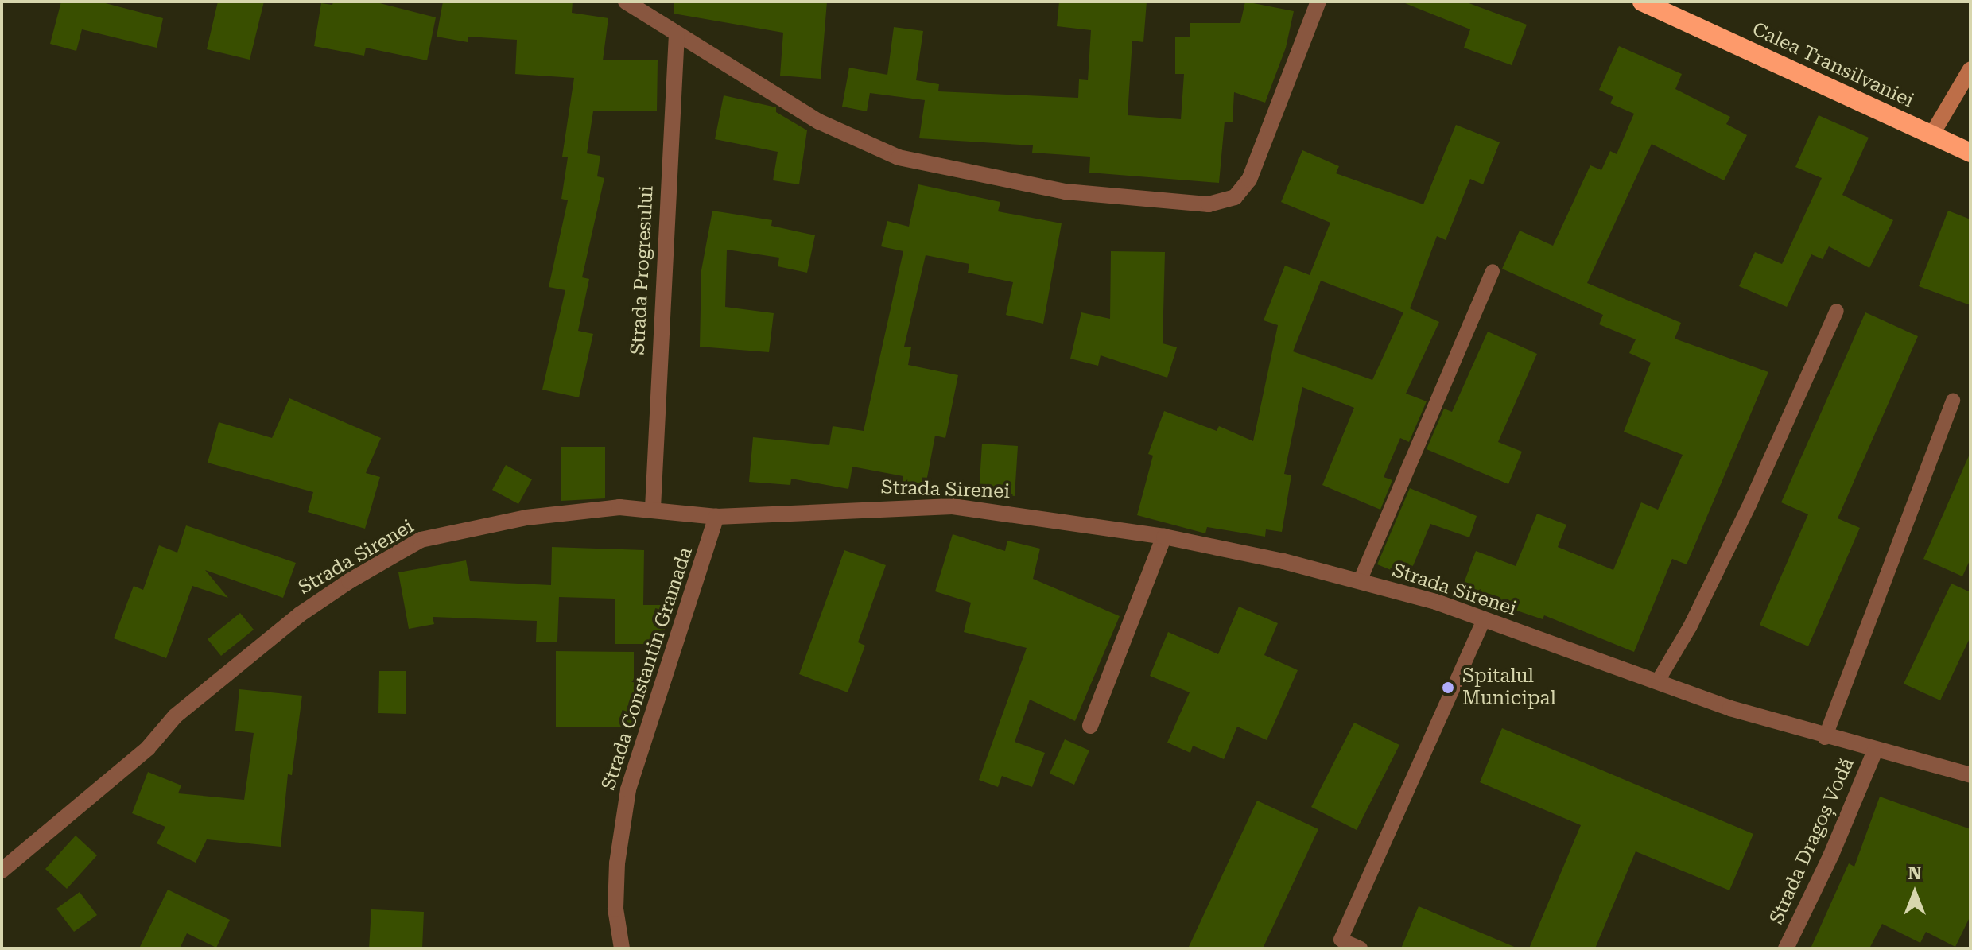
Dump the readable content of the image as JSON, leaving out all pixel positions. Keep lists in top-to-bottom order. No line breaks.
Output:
{"streets":{"highway":["Calea Transilvaniei"],"street":["Strada Progresului","Strada Sirenei","Strada Constantin Gramada","Strada Dragoș Vodă"]},"crossings":[["Strada Progresului","Strada Sirenei"],["Strada Sirenei","Strada Constantin Gramada"],["Strada Sirenei","Strada Dragoș Vodă"]],"places":["Spitalul Municipal"],"north":"top"}
